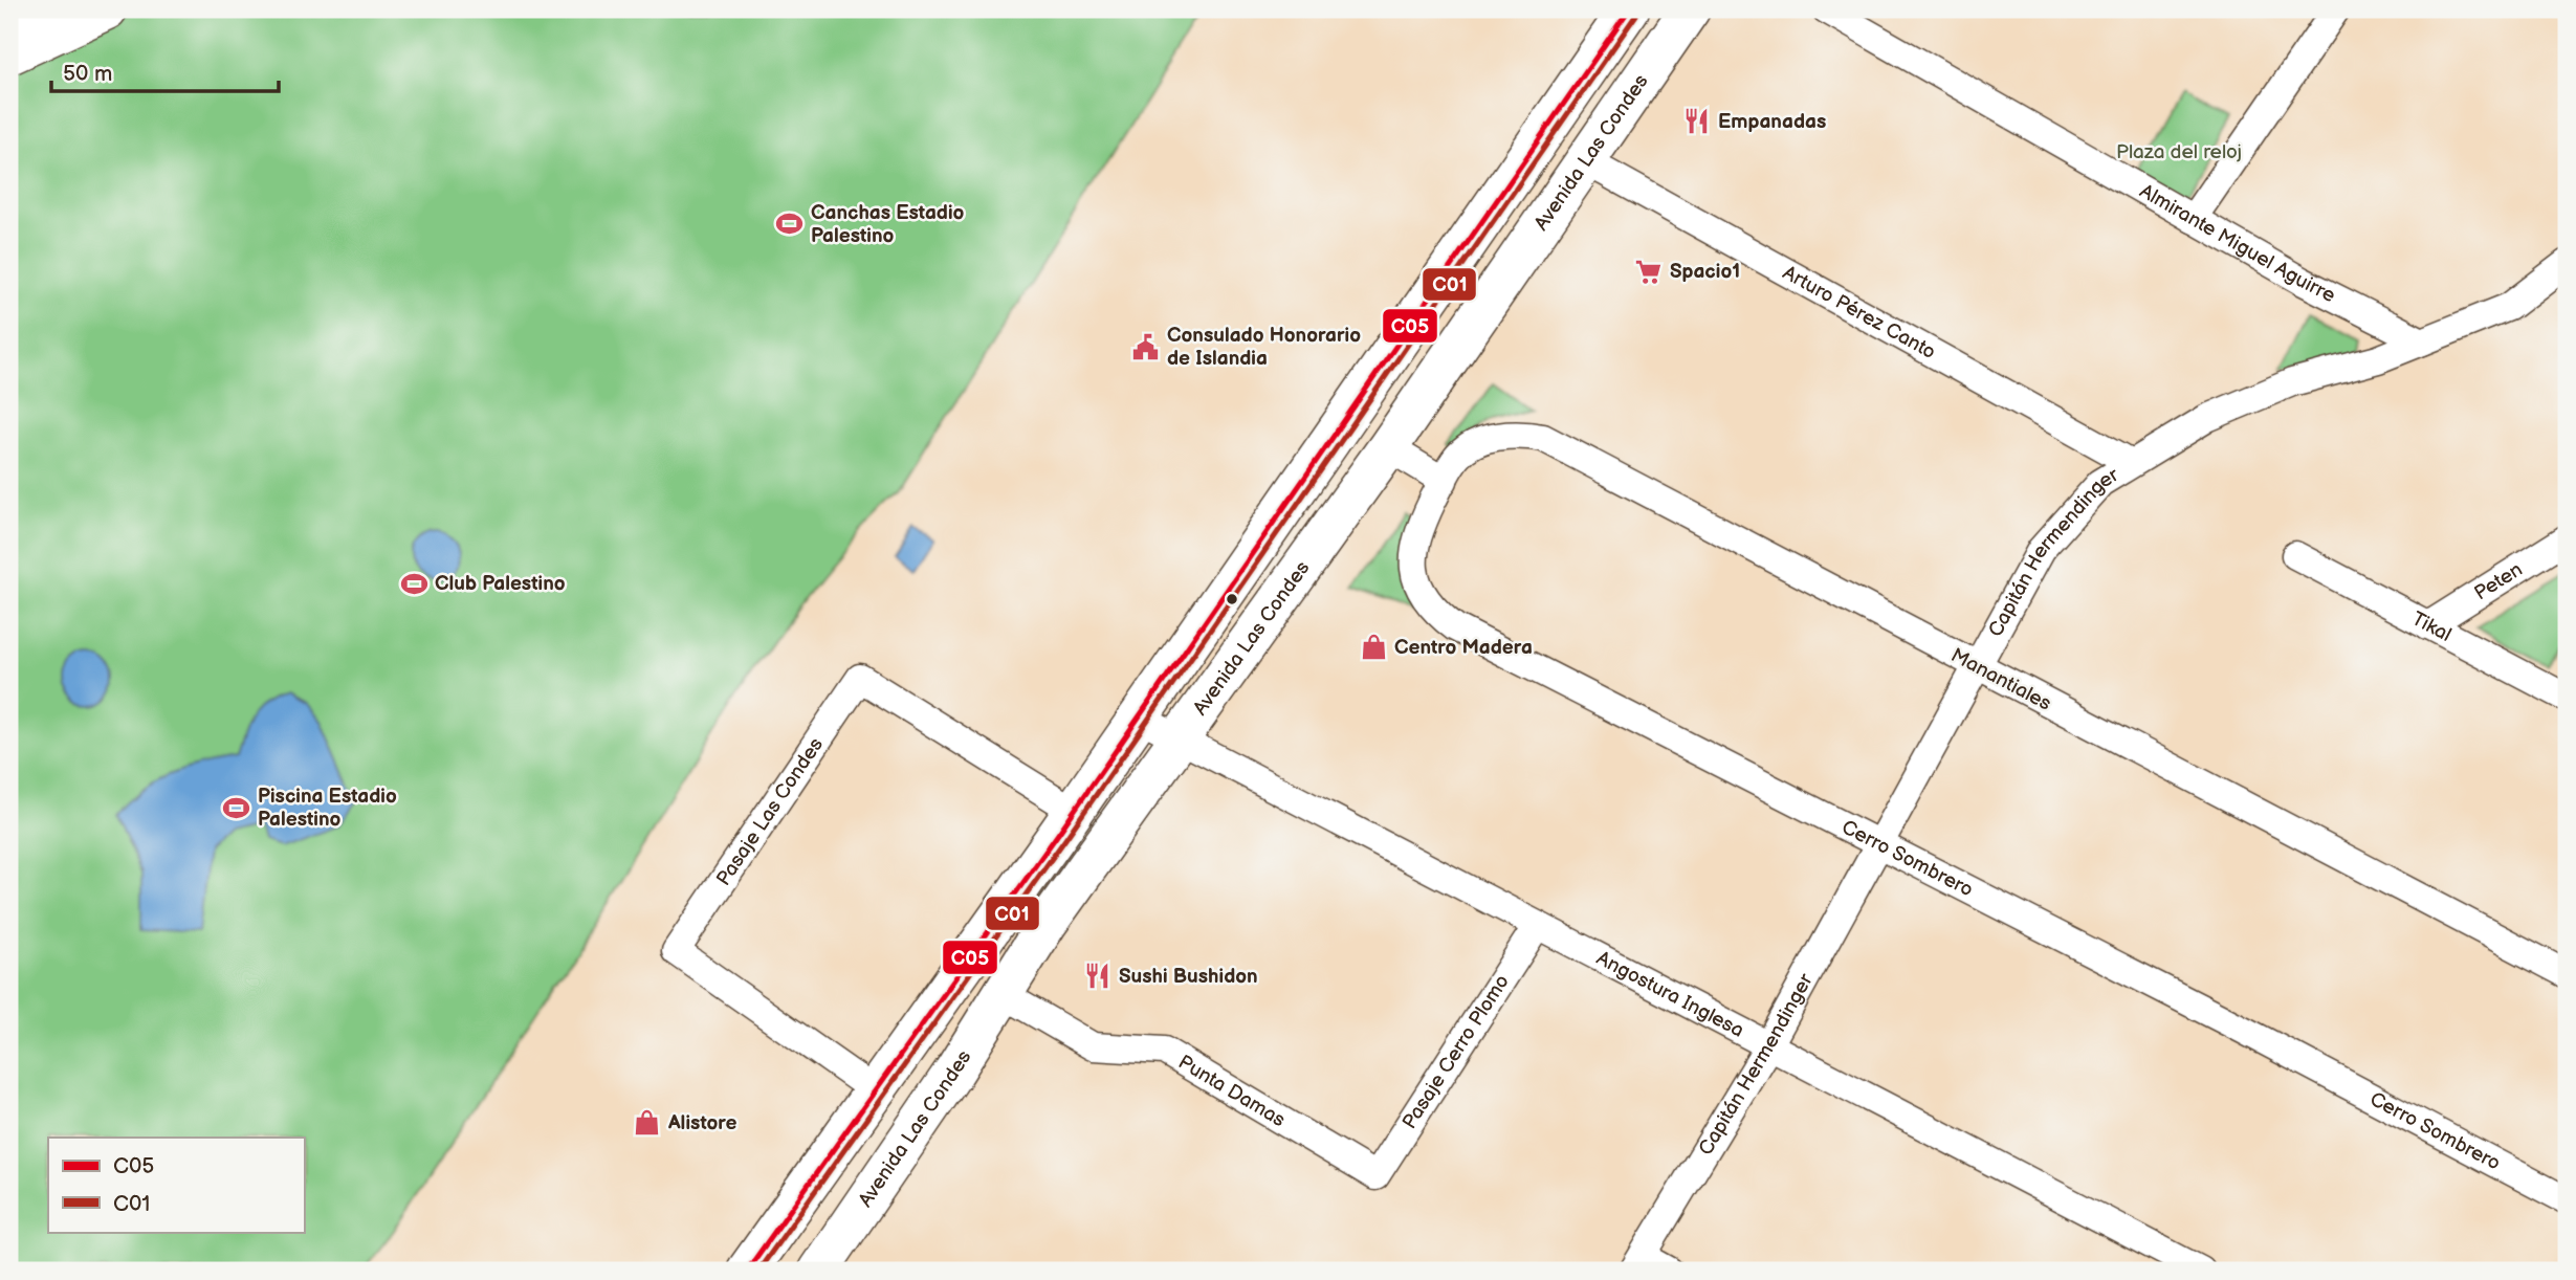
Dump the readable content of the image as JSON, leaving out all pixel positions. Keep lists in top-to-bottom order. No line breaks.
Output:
{"streets":{"main road":["Avenida Las Condes"],"street":["Almirante Miguel Aguirre","Arturo Pérez Canto","Capitán Hermendinger","Peten","Tikal","Manantiales","Pasaje Las Condes","Cerro Sombrero","Angostura Inglesa","Pasaje Cerro Plomo","Punta Damas"]},"crossings":[["Avenida Las Condes","Arturo Pérez Canto"],["Avenida Las Condes","Angostura Inglesa"],["Avenida Las Condes","Punta Damas"],["Almirante Miguel Aguirre","Capitán Hermendinger"],["Arturo Pérez Canto","Capitán Hermendinger"],["Capitán Hermendinger","Manantiales"],["Capitán Hermendinger","Cerro Sombrero"],["Capitán Hermendinger","Angostura Inglesa"],["Peten","Tikal"],["Manantiales","Cerro Sombrero"],["Angostura Inglesa","Pasaje Cerro Plomo"],["Pasaje Cerro Plomo","Punta Damas"]],"parks":["Plaza del reloj"],"places":{"restaurant":["Empanadas","Sushi Bushidon"],"sports":["Canchas Estadio Palestino","Club Palestino","Piscina Estadio Palestino"],"supermarket":["Spacio1"],"public building":["Consulado Honorario de Islandia"],"shop":["Centro Madera","Alistore"]},"lines":["transit line C05","transit line C01"],"legend":["C05","C01"],"scale_bar":"50 m"}
